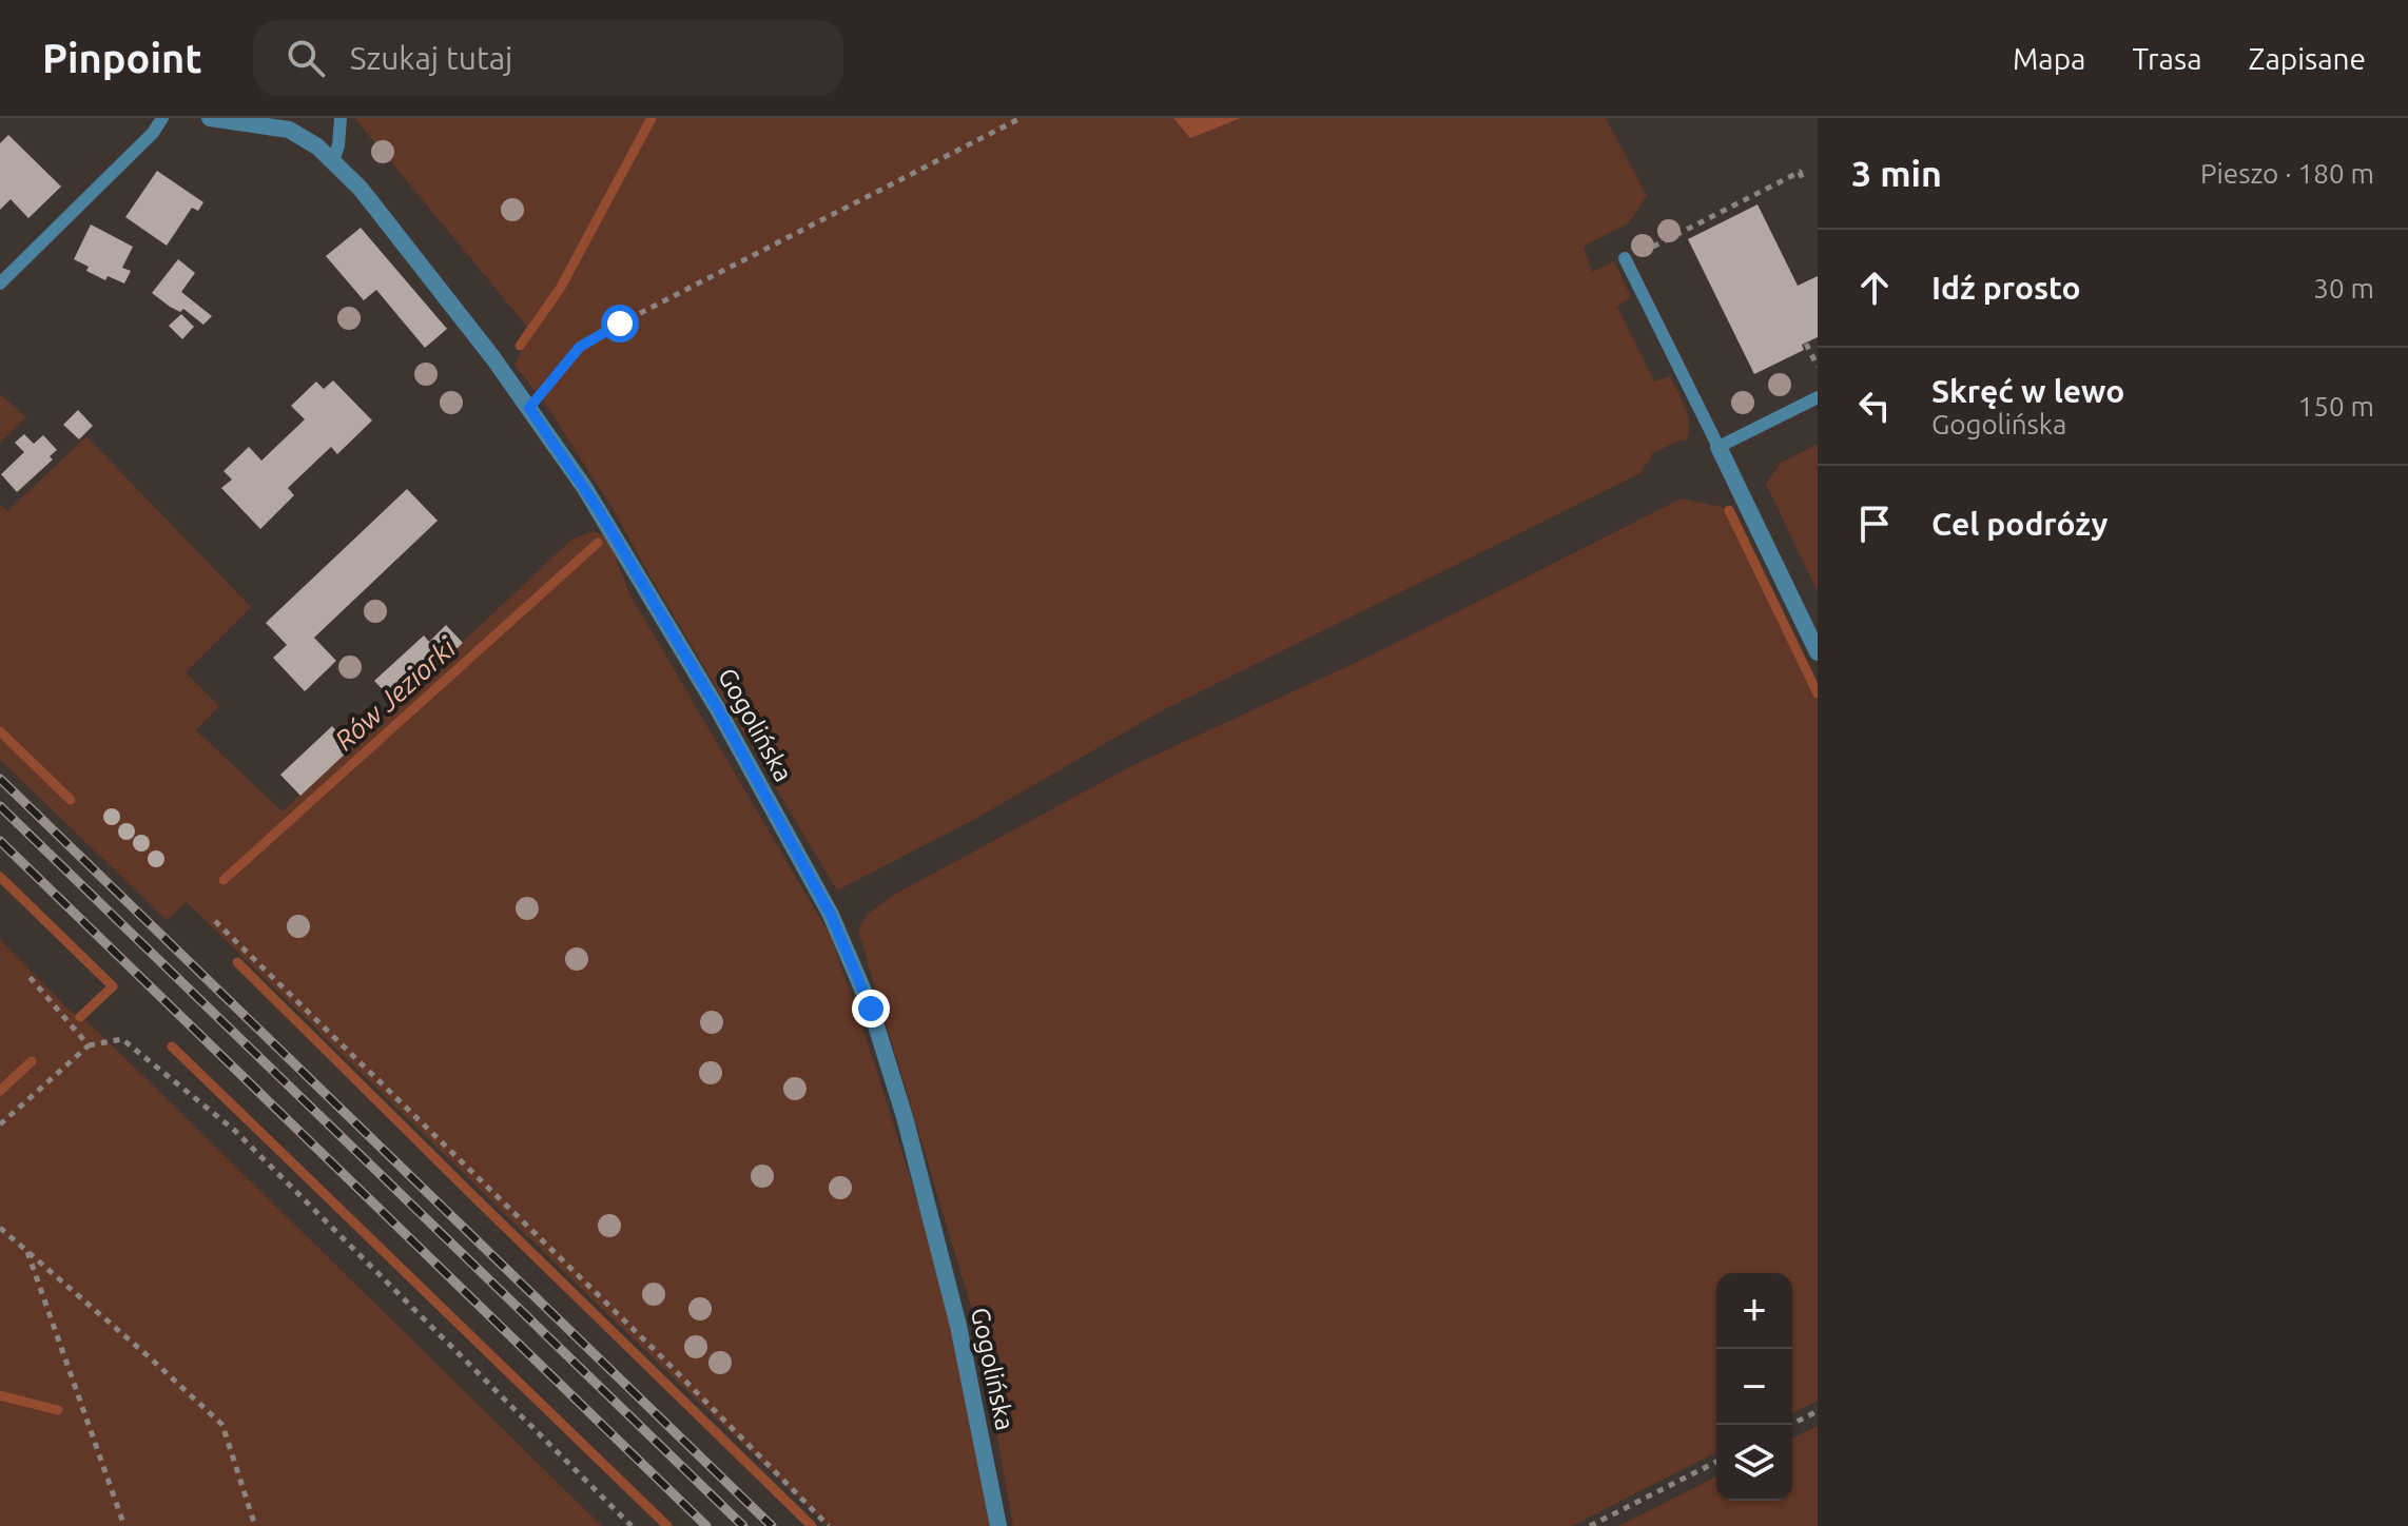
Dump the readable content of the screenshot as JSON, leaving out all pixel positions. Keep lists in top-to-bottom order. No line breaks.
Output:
{"streets":{"street":["Gogolińska"]},"water":["Rów Jeziorki"],"page":{"header":"Pinpoint","search":"Szukaj tutaj","nav":["Mapa","Trasa","Zapisane"],"heading":["3 min","Pieszo · 180 m"],"list":[["Idź prosto","30 m"],["Skręć w lewo","Gogolińska","150 m"],"Cel podróży"],"map_buttons":["+","−"]}}
